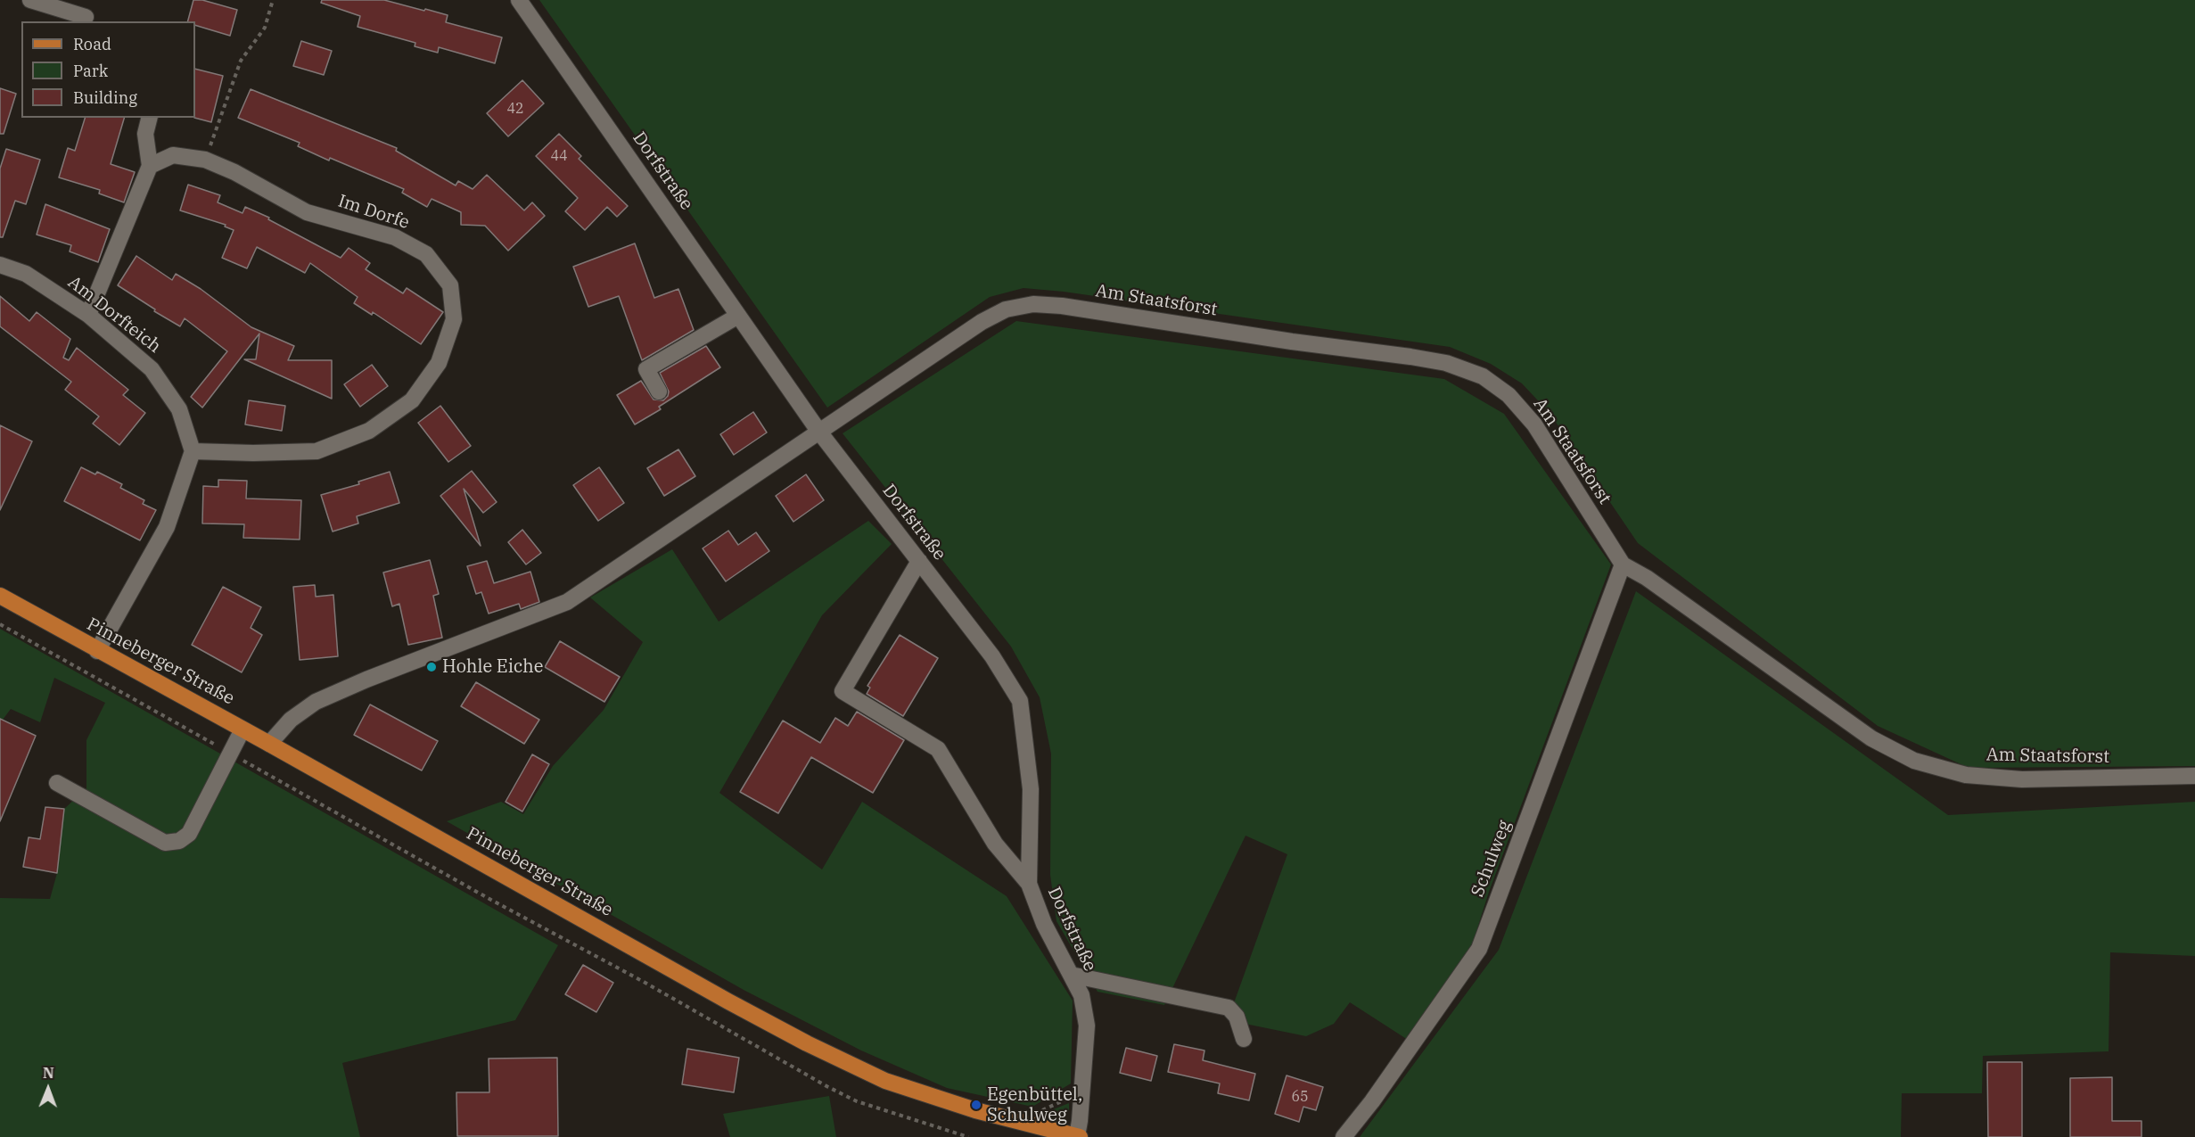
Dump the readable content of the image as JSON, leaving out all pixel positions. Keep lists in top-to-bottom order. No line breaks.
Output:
{"streets":{"main road":["Pinneberger Straße"],"street":["Dorfstraße","Im Dorfe","Am Staatsforst","Am Dorfteich","Schulweg"]},"crossings":[["Dorfstraße","Am Staatsforst"],["Dorfstraße","Pinneberger Straße"],["Im Dorfe","Am Dorfteich"],["Am Staatsforst","Schulweg"]],"places":["Hohle Eiche","Egenbüttel, Schulweg"],"house_numbers":["42","44","65"],"legend":["Road","Park","Building"],"north":"top"}
